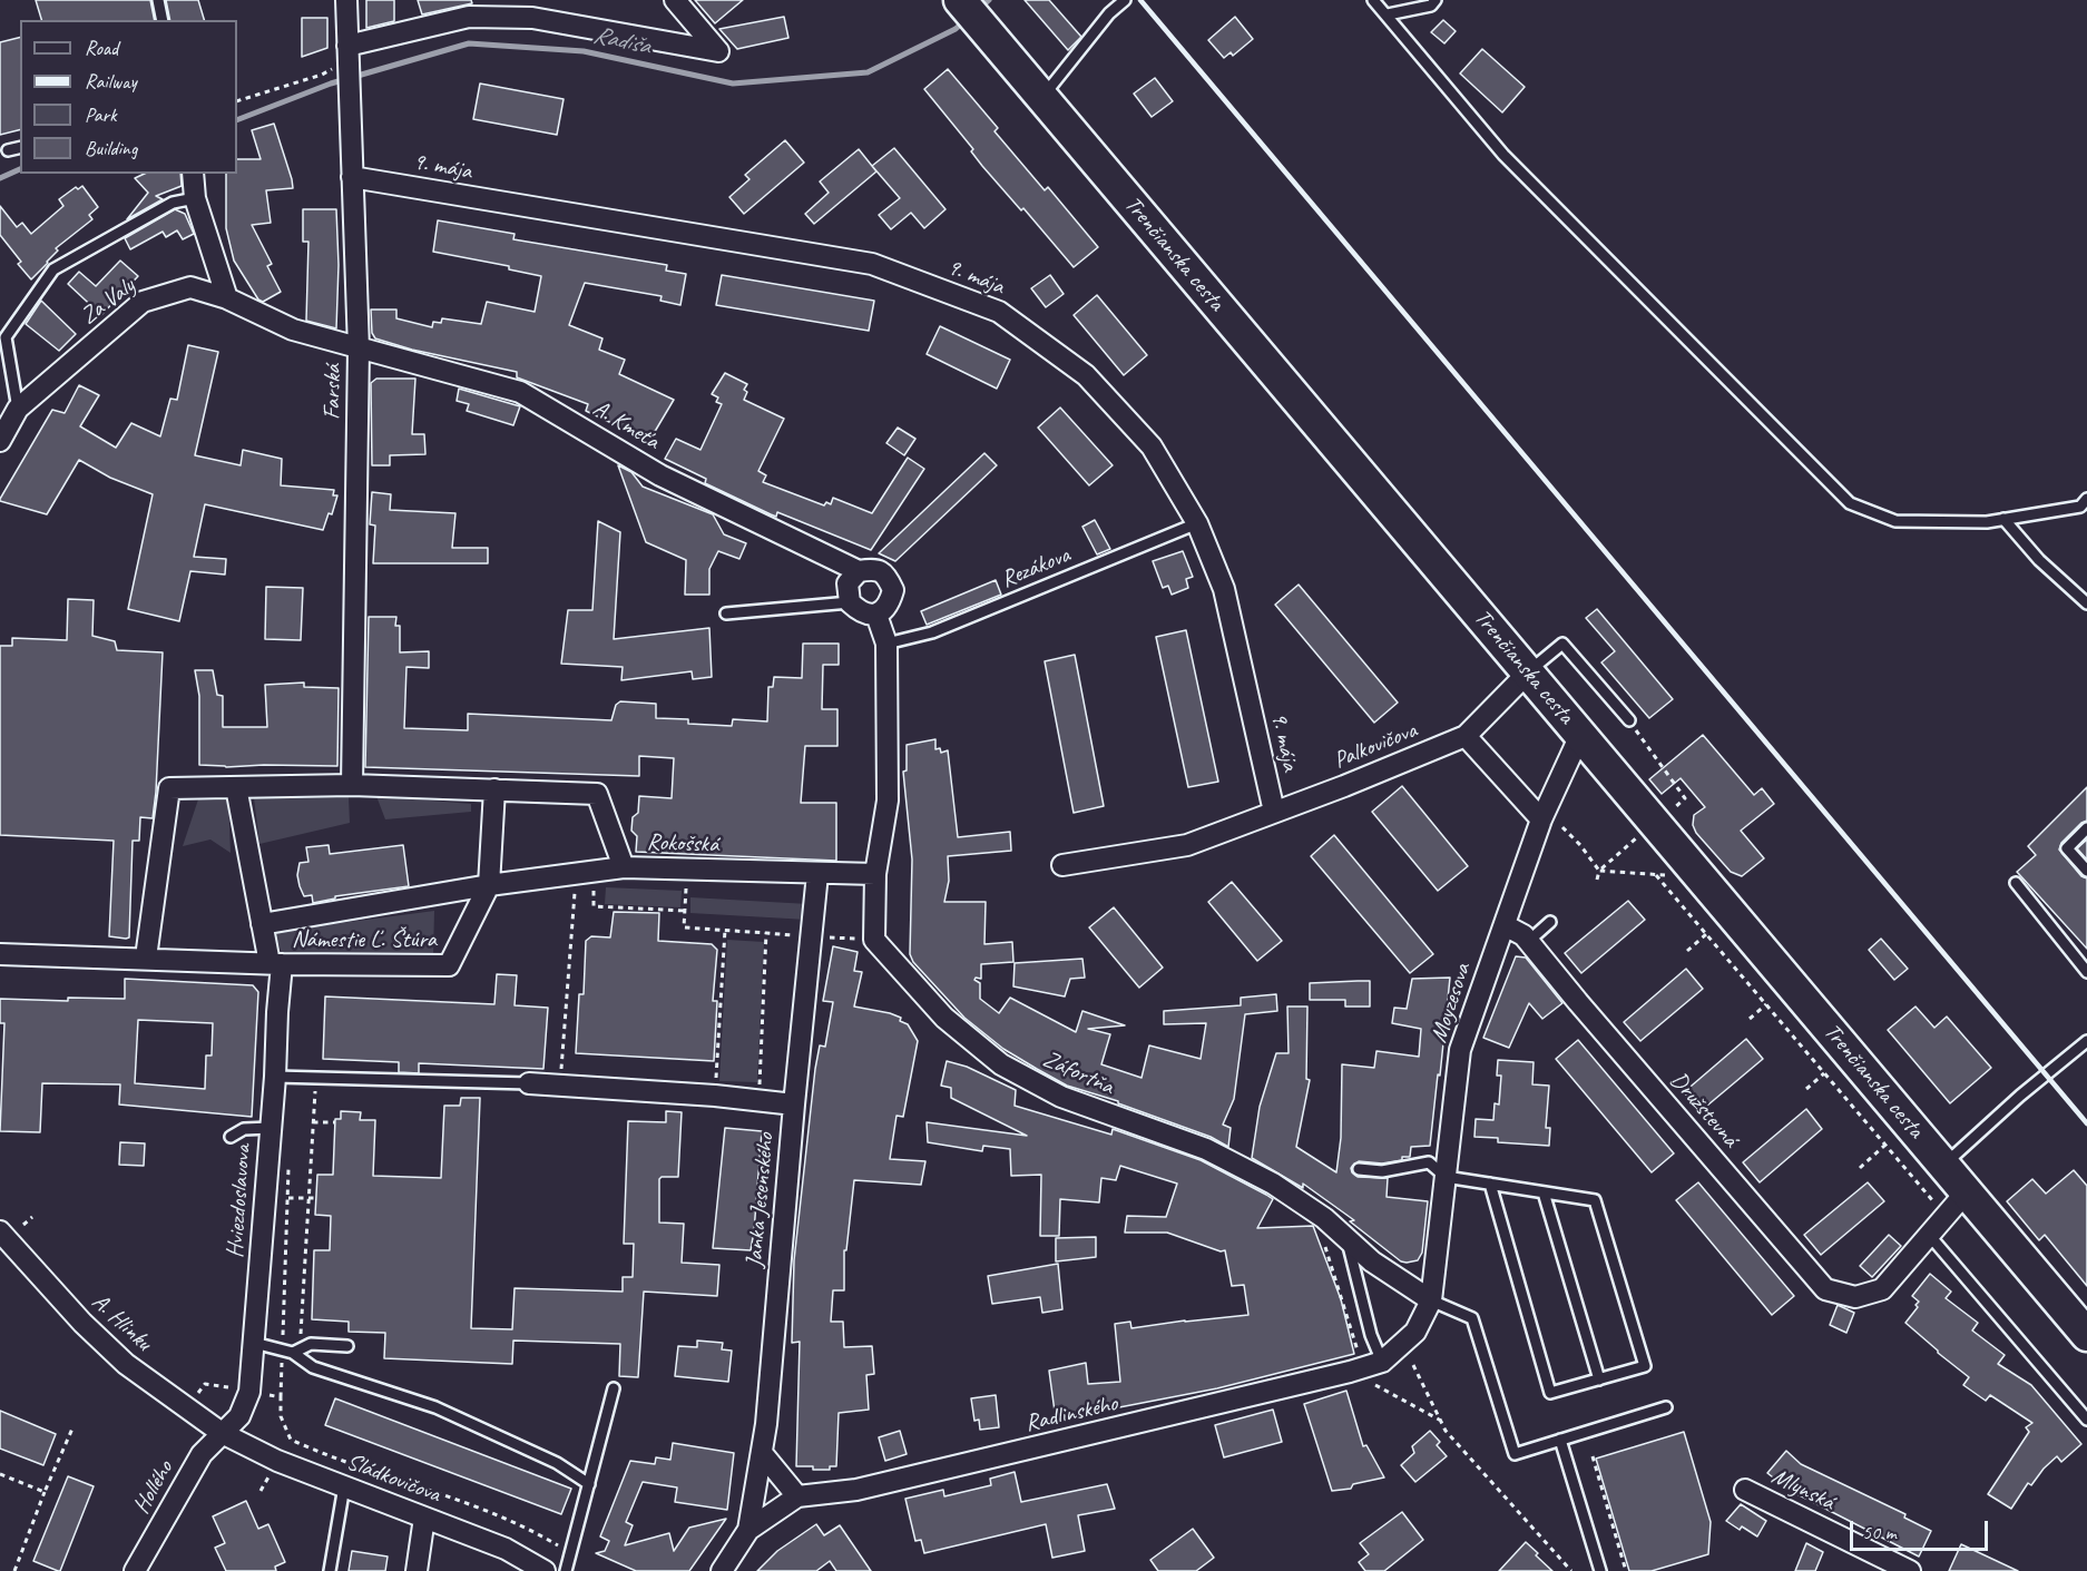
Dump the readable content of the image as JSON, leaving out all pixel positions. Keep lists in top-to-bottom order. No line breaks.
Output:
{"streets":{"main road":["Trenčianska cesta"],"street":["9. mája","Za Valy","Farská","A. Kmeťa","Palkovičova","Rokošská","Námestie Ľ. Štúra","Moyzesova","Záfortňa","Družstevná","Janka Jesenského","Hviezdoslavova","A. Hlinku","Radlinského","Sládkovičova","Hollého","Mlynská"],"lane":["Rezákova"]},"crossings":[["9. mája","Farská"],["9. mája","Rezákova"],["9. mája","Palkovičova"],["Trenčianska cesta","Palkovičova"],["Trenčianska cesta","Moyzesova"],["Za Valy","Farská"],["Za Valy","A. Kmeťa"],["Farská","A. Kmeťa"],["Rokošská","Námestie Ľ. Štúra"],["Rokošská","Janka Jesenského"],["Námestie Ľ. Štúra","Hviezdoslavova"],["Moyzesova","Záfortňa"],["Moyzesova","Družstevná"],["Moyzesova","Radlinského"],["Záfortňa","Radlinského"],["Janka Jesenského","Radlinského"],["Hviezdoslavova","A. Hlinku"],["Hviezdoslavova","Sládkovičova"],["Hviezdoslavova","Hollého"],["A. Hlinku","Sládkovičova"],["A. Hlinku","Hollého"],["Sládkovičova","Hollého"]],"water":["Radiša"],"legend":["Road","Railway","Park","Building"],"scale_bar":"50 m"}
